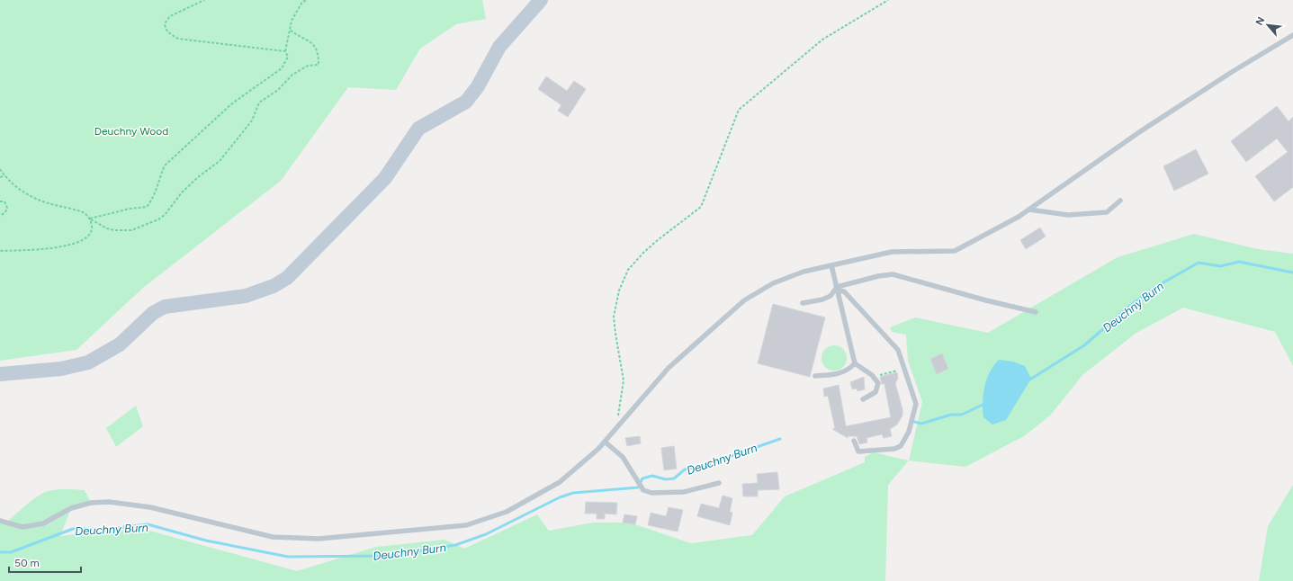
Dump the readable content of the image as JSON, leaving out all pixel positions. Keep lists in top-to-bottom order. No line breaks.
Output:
{"water":["Deuchny Burn"],"parks":["Deuchny Wood"],"scale_bar":"50 m","north":"top left"}
